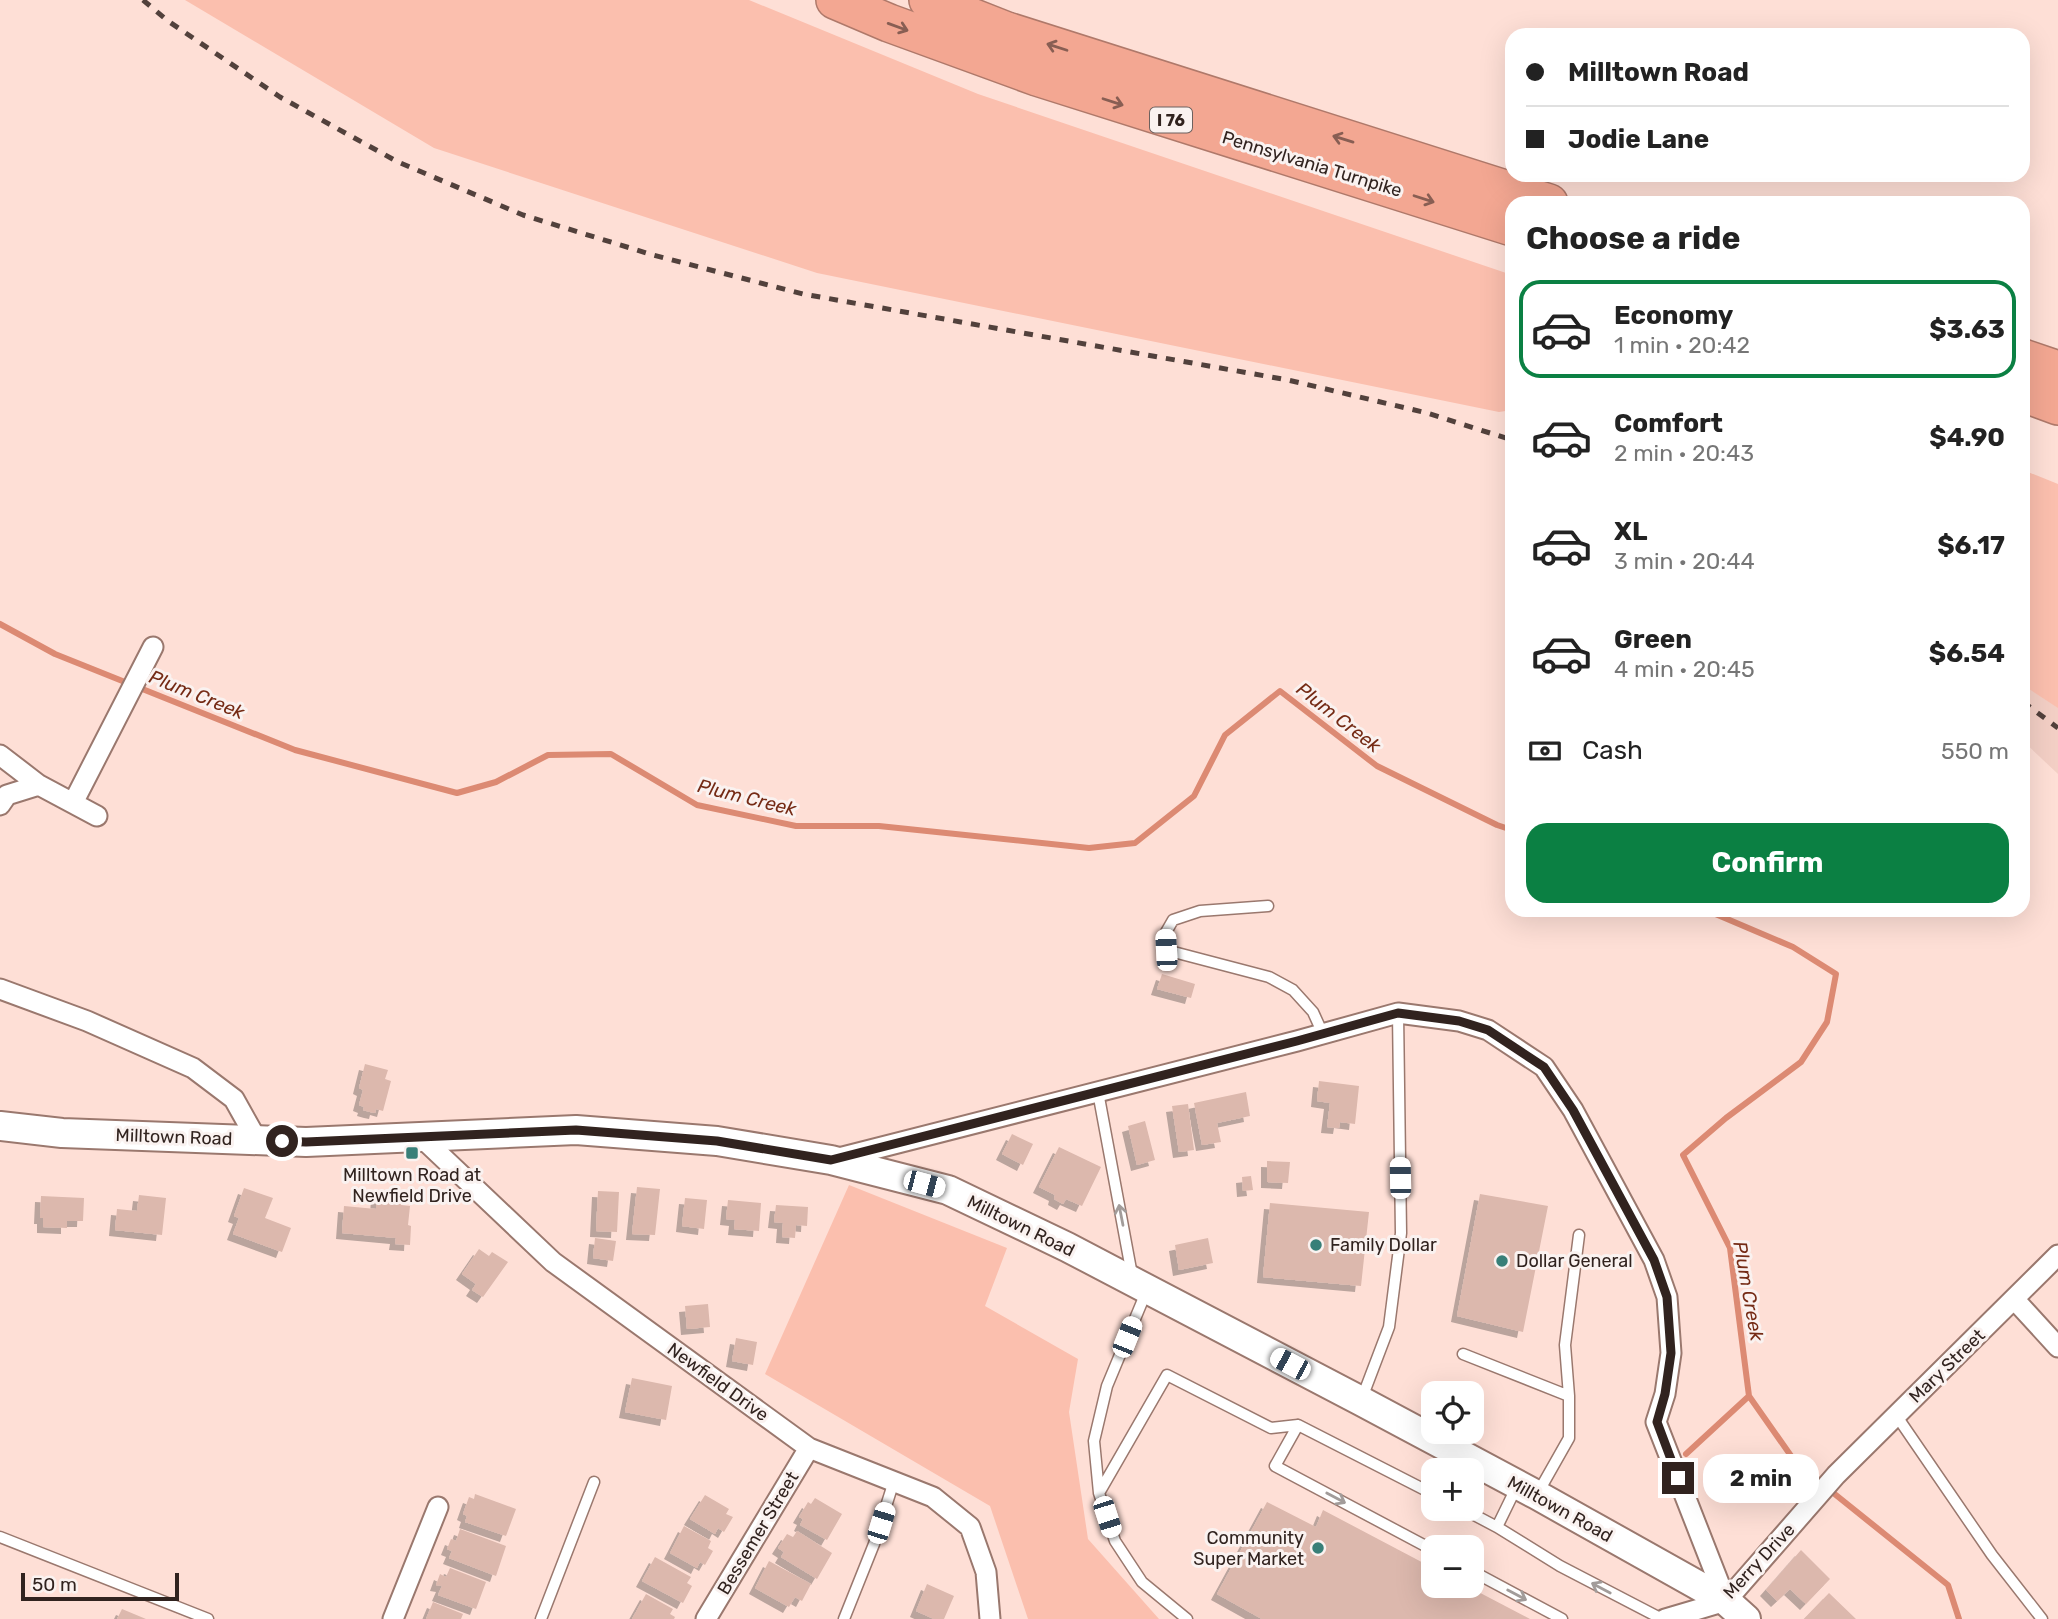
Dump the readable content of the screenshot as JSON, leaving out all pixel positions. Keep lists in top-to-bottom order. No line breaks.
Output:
{"streets":{"highway":["I 76","Pennsylvania Turnpike"],"street":["Milltown Road","Mary Street","Newfield Drive","Bessemer Street","Merry Drive"]},"crossings":[["Milltown Road","Newfield Drive"],["Milltown Road","Merry Drive"],["Mary Street","Merry Drive"],["Newfield Drive","Bessemer Street"]],"water":["Plum Creek"],"places":{"transit":["Milltown Road at Newfield Drive"],"other":["Family Dollar","Dollar General","Community Super Market"]},"scale_bar":"50 m","page":{"banner":["Milltown Road","Jodie Lane"],"heading":"Choose a ride","list":[{"name":"Economy","note":"1 min · 20:42","value":"$3.63"},{"name":"Comfort","note":"2 min · 20:43","value":"$4.90"},{"name":"XL","note":"3 min · 20:44","value":"$6.17"},{"name":"Green","note":"4 min · 20:45","value":"$6.54"}],"pay":["Cash","550 m"],"buttons":"Confirm","map_buttons":["+","−"],"bubble":"2 min","scale":"50 m"}}
